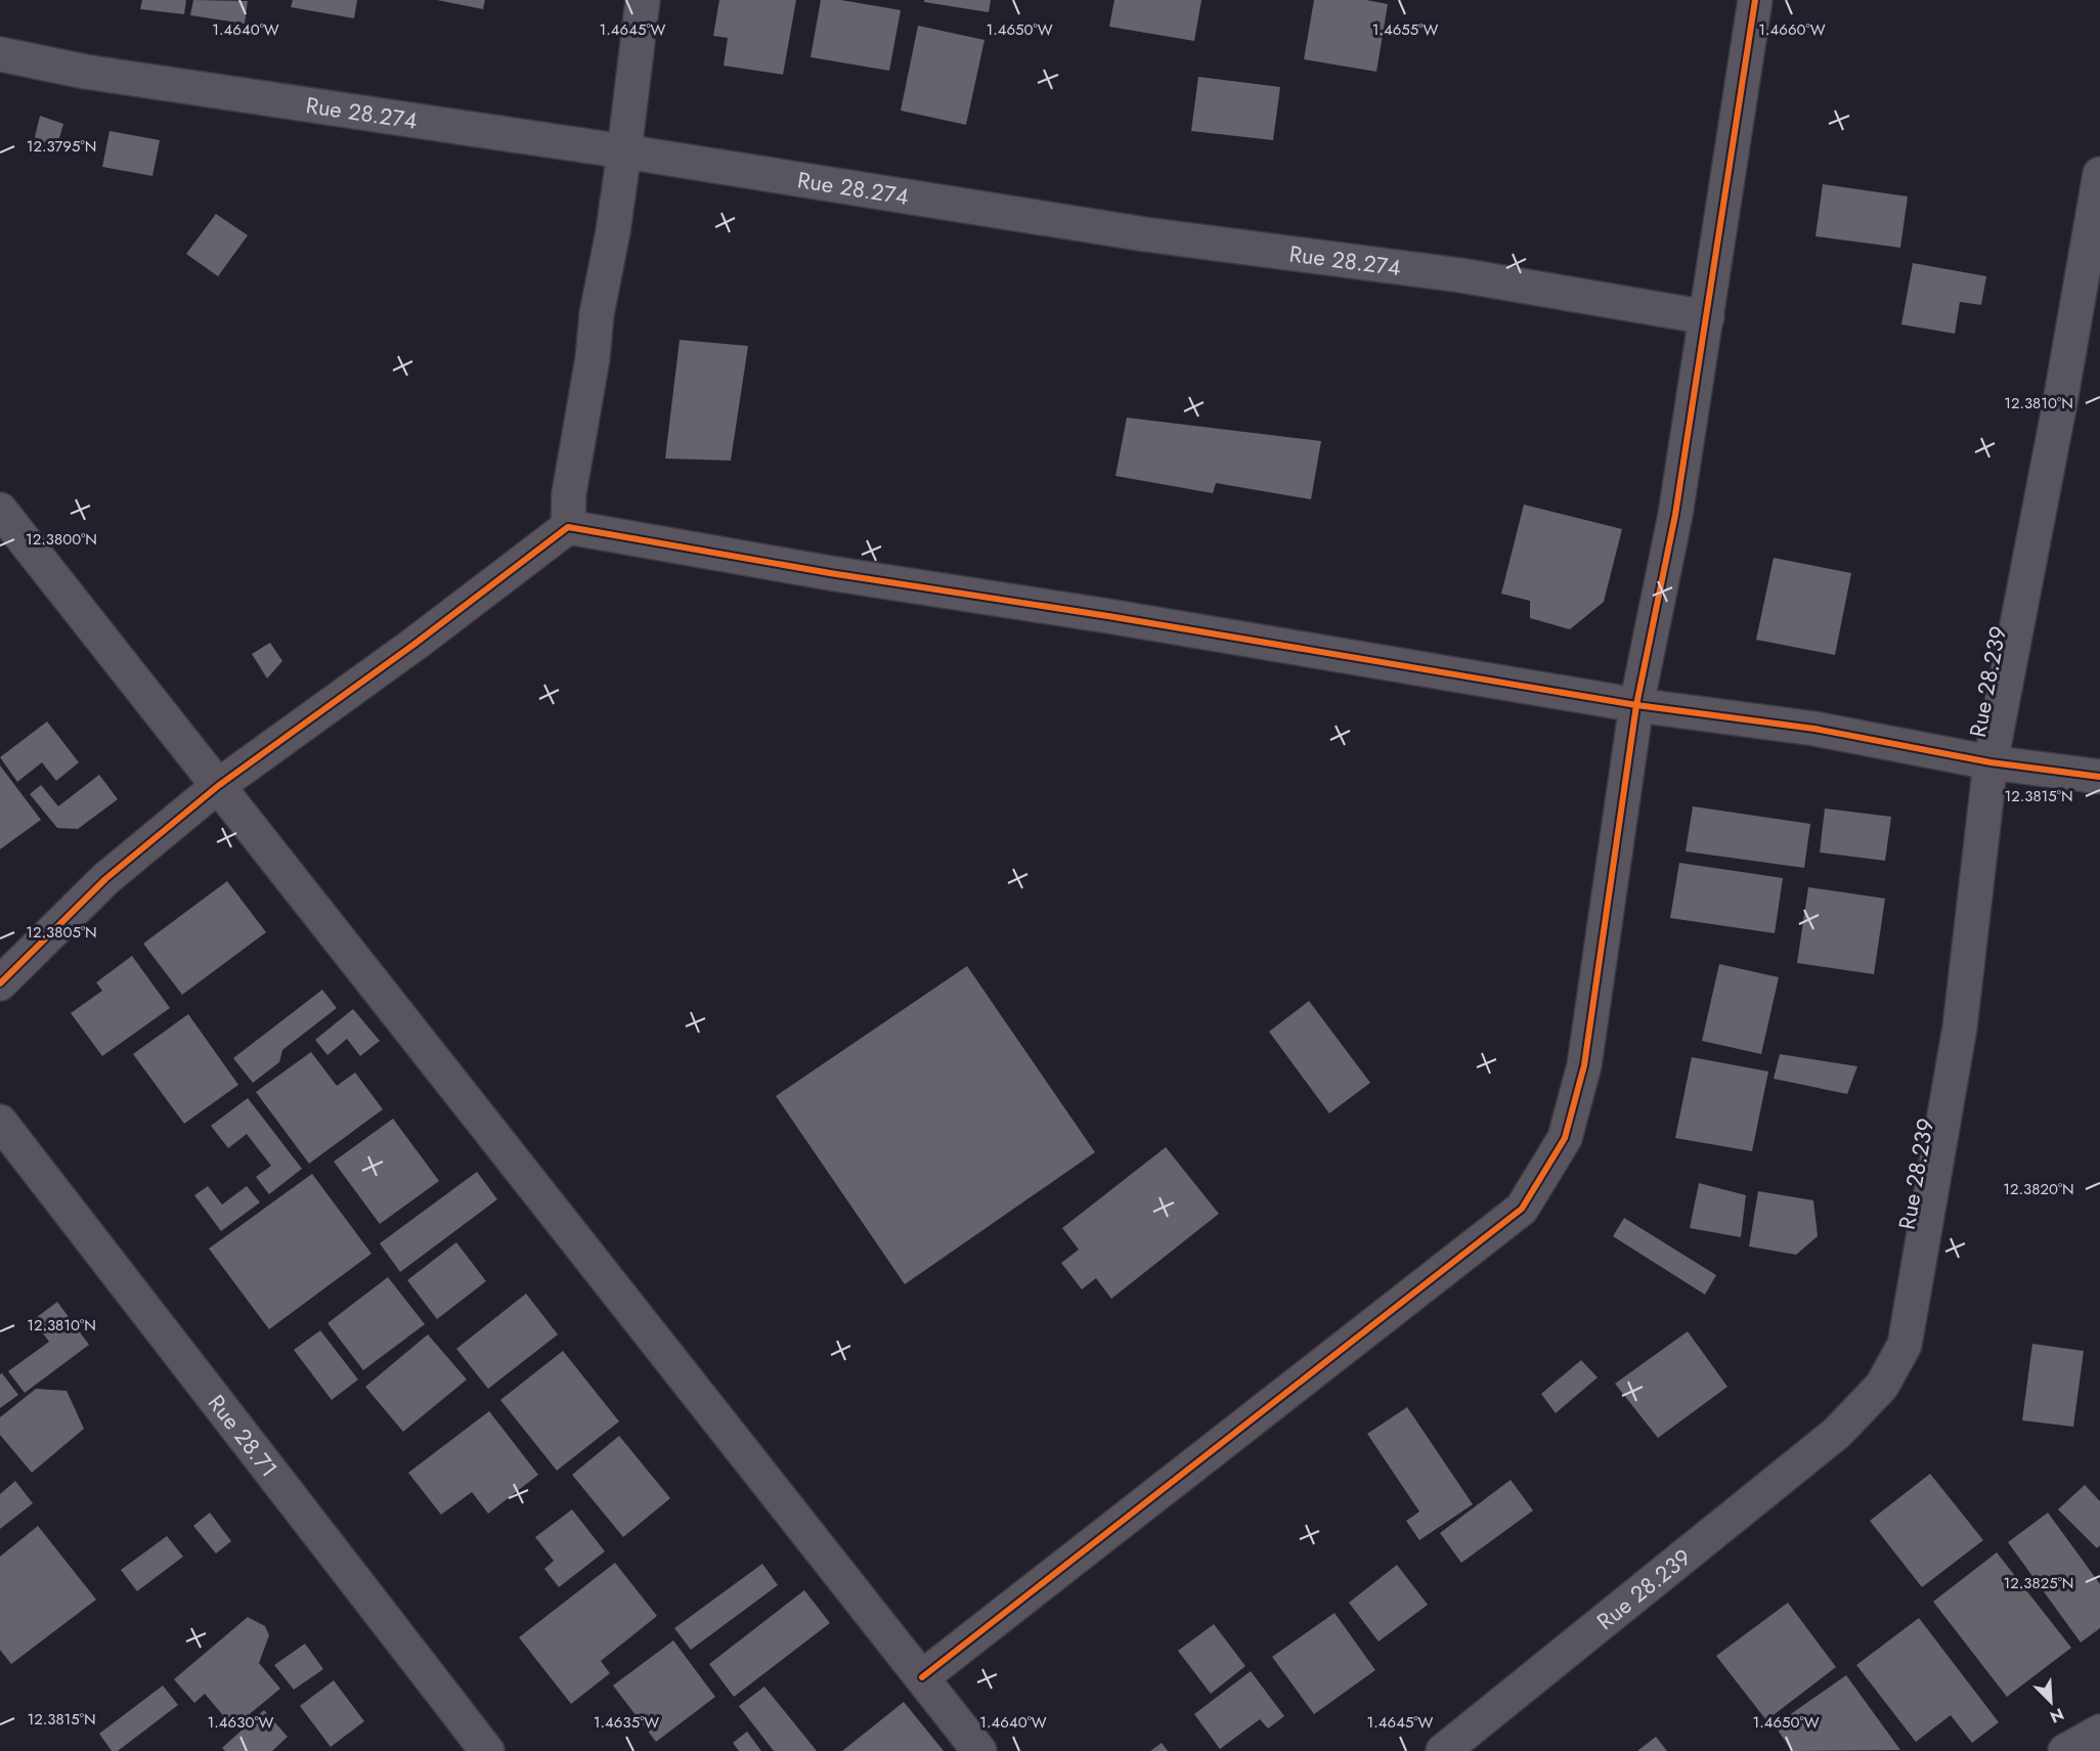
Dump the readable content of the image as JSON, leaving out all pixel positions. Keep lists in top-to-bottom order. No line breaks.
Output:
{"streets":{"street":["Rue 28.274","Rue 28.239","Rue 28.71"]},"north":"bottom right","coordinates":["1.4640°W","1.4645°W","1.4650°W","1.4655°W","1.4660°W","12.3795°N","12.3810°N","12.3800°N","12.3815°N","12.3805°N","12.3820°N","12.3825°N","1.4630°W","1.4635°W"]}
